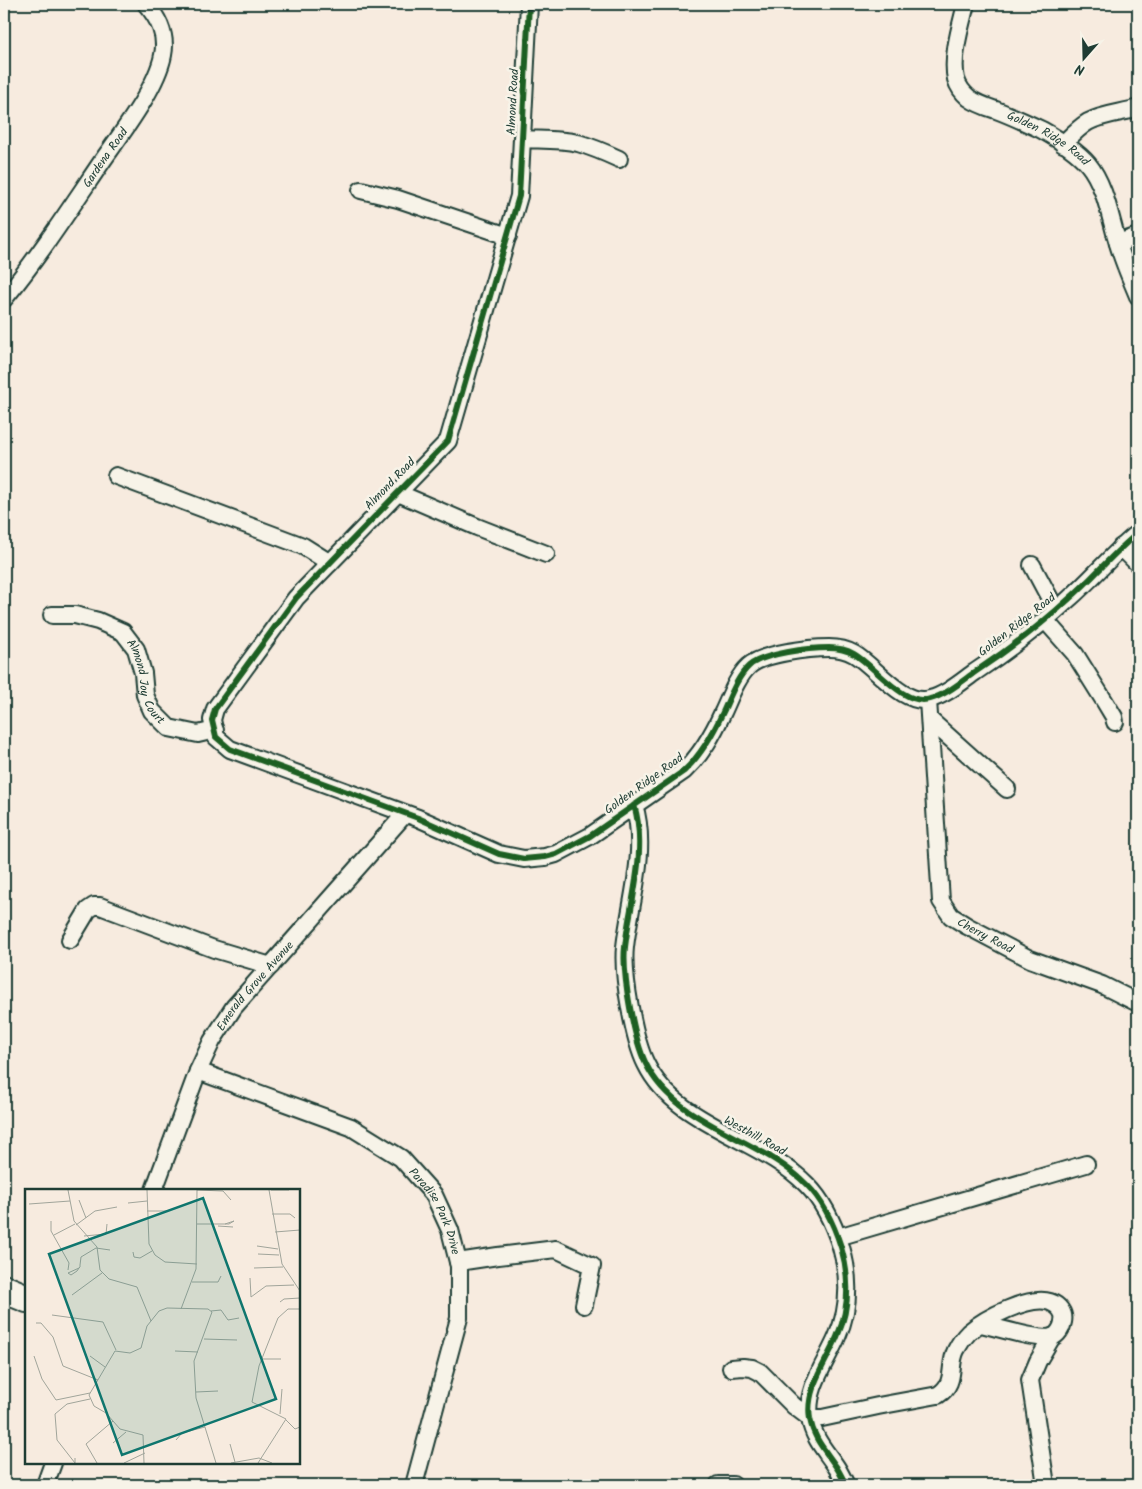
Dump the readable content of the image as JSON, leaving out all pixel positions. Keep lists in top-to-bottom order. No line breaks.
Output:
{"streets":{"street":["Almond Road","Golden Ridge Road","Gardena Road","Almond Joy Court","Cherry Road","Emerald Grove Avenue","Westhill Road","Paradise Park Drive"]},"crossings":[["Almond Road","Almond Joy Court"],["Golden Ridge Road","Cherry Road"],["Golden Ridge Road","Emerald Grove Avenue"],["Golden Ridge Road","Westhill Road"],["Emerald Grove Avenue","Paradise Park Drive"]],"north":"bottom"}
